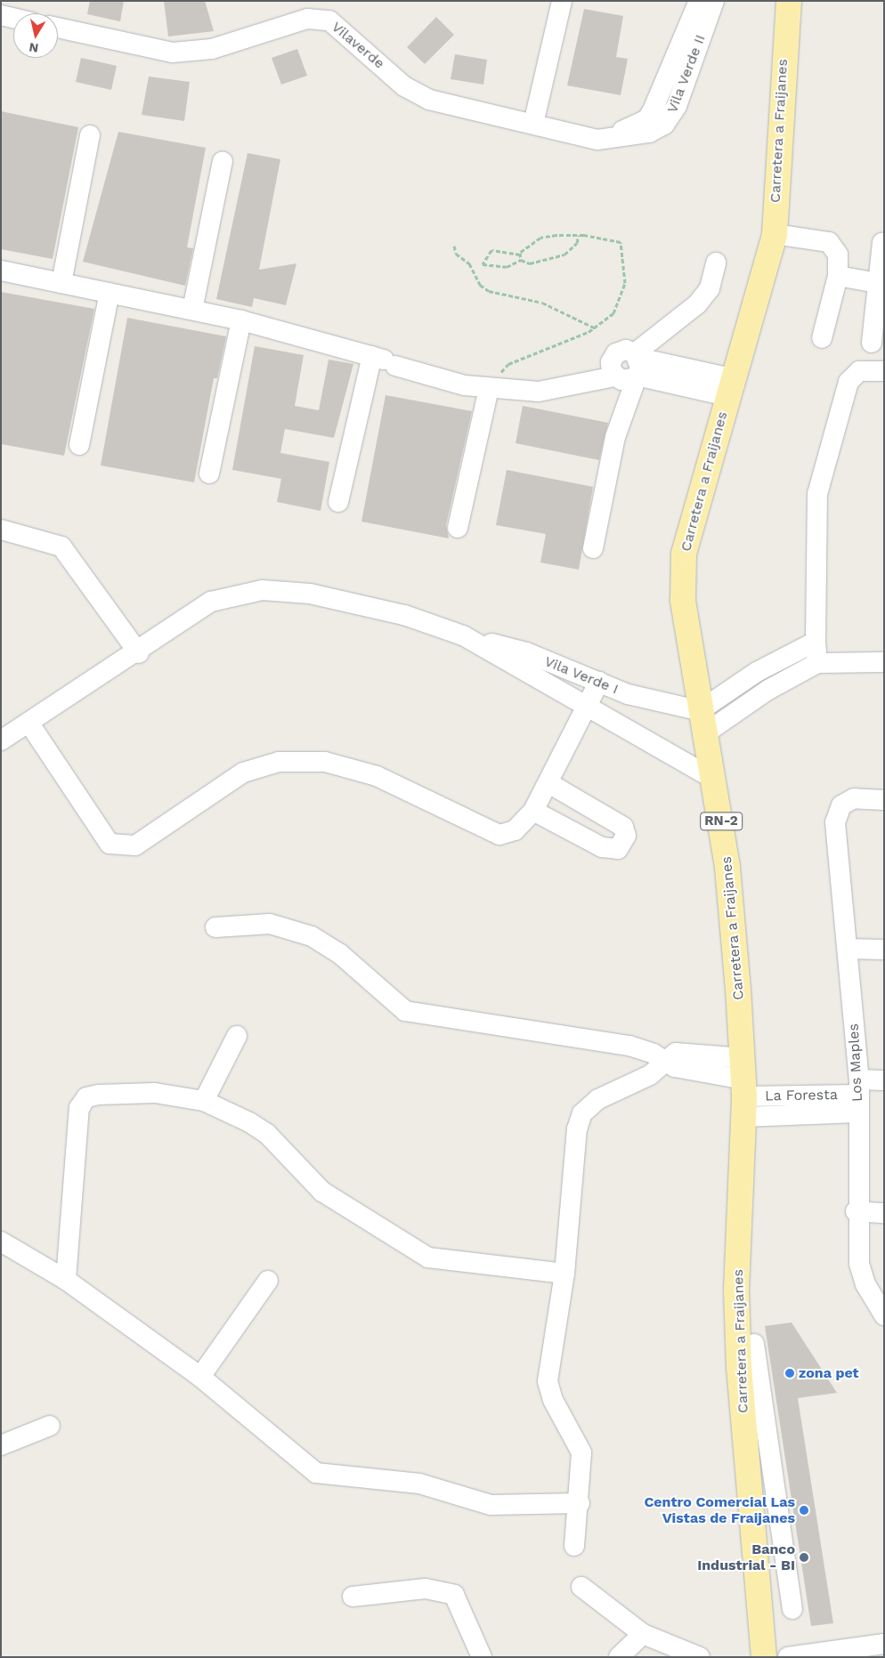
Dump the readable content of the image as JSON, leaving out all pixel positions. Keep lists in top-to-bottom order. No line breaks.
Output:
{"streets":{"main road":["Carretera a Fraijanes","RN-2"],"street":["Vilaverde","Vila Verde II","Vila Verde I","Los Maples","La Foresta"]},"crossings":[["Vilaverde","Vila Verde II"],["Carretera a Fraijanes","Vila Verde I"],["Carretera a Fraijanes","La Foresta"],["Los Maples","La Foresta"]],"places":["zona pet","Centro Comercial Las Vistas de Fraijanes","Banco Industrial - BI"],"north":"bottom"}
